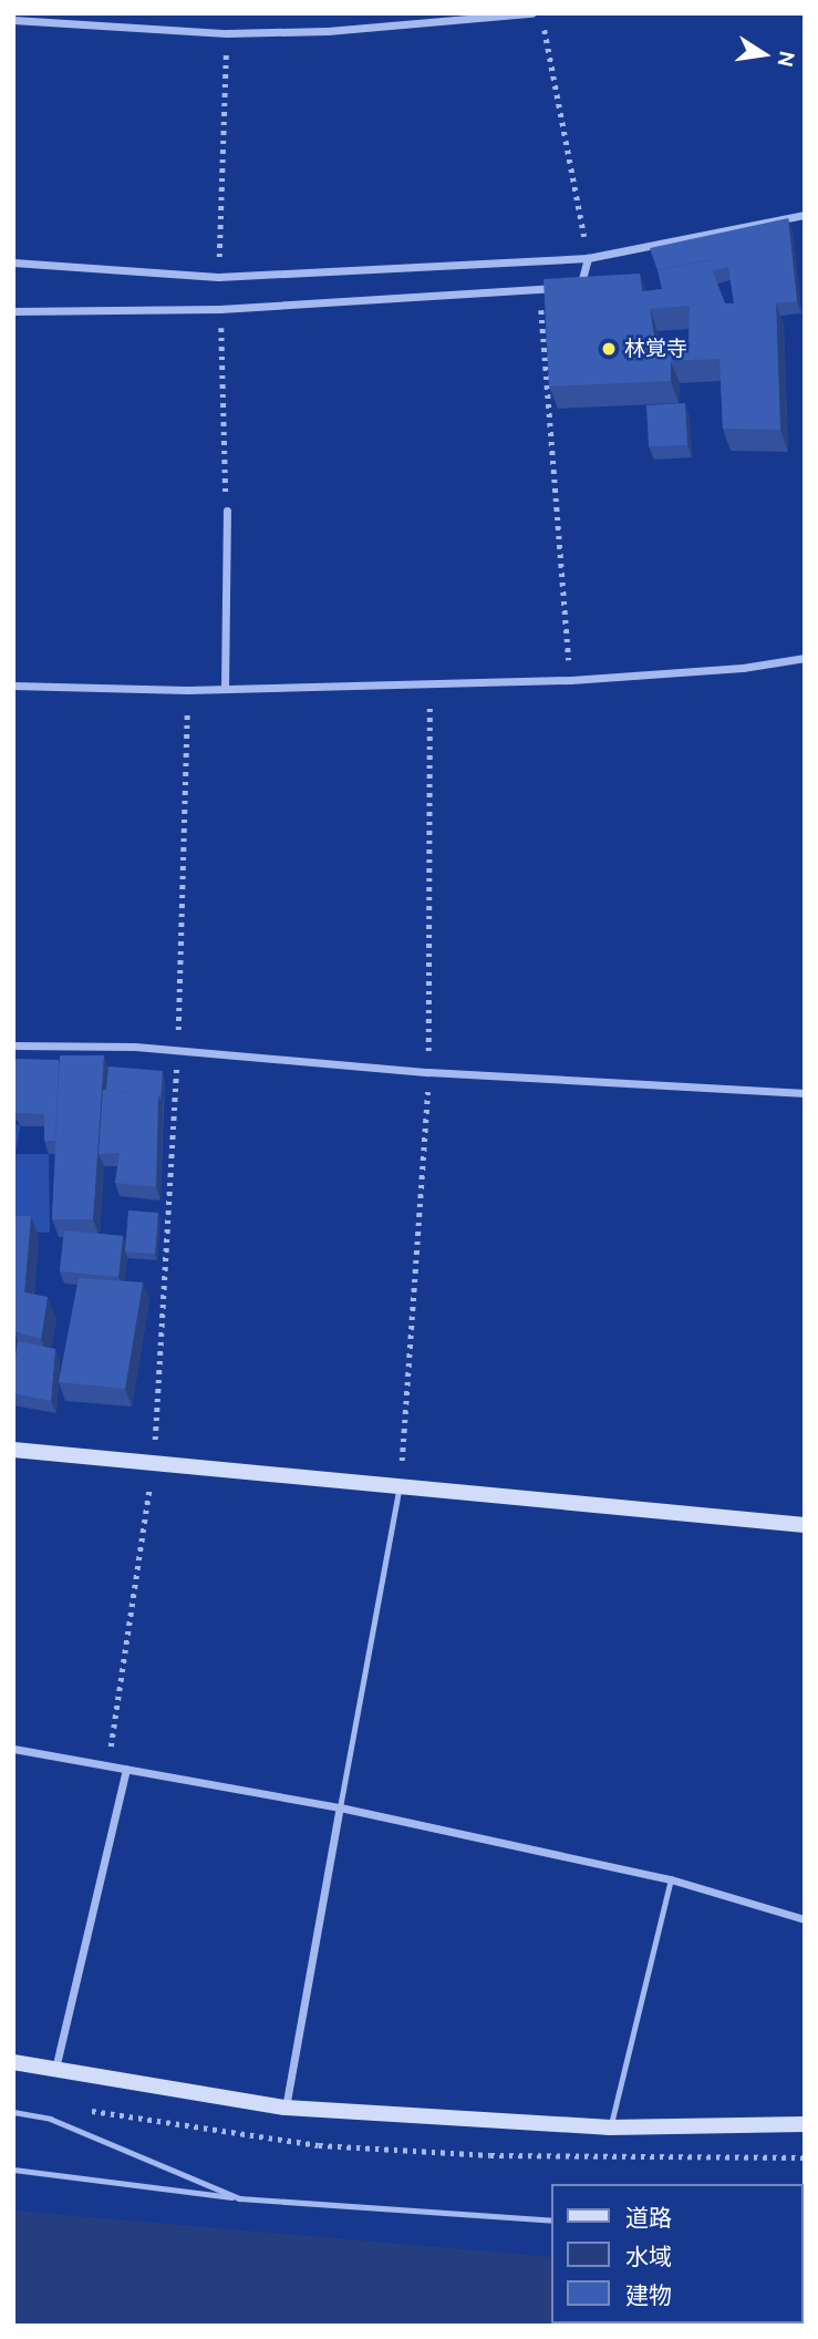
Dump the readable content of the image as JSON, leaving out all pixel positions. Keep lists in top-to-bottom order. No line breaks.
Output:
{"places":["林覚寺"],"legend":["道路","水域","建物"],"north":"right"}
